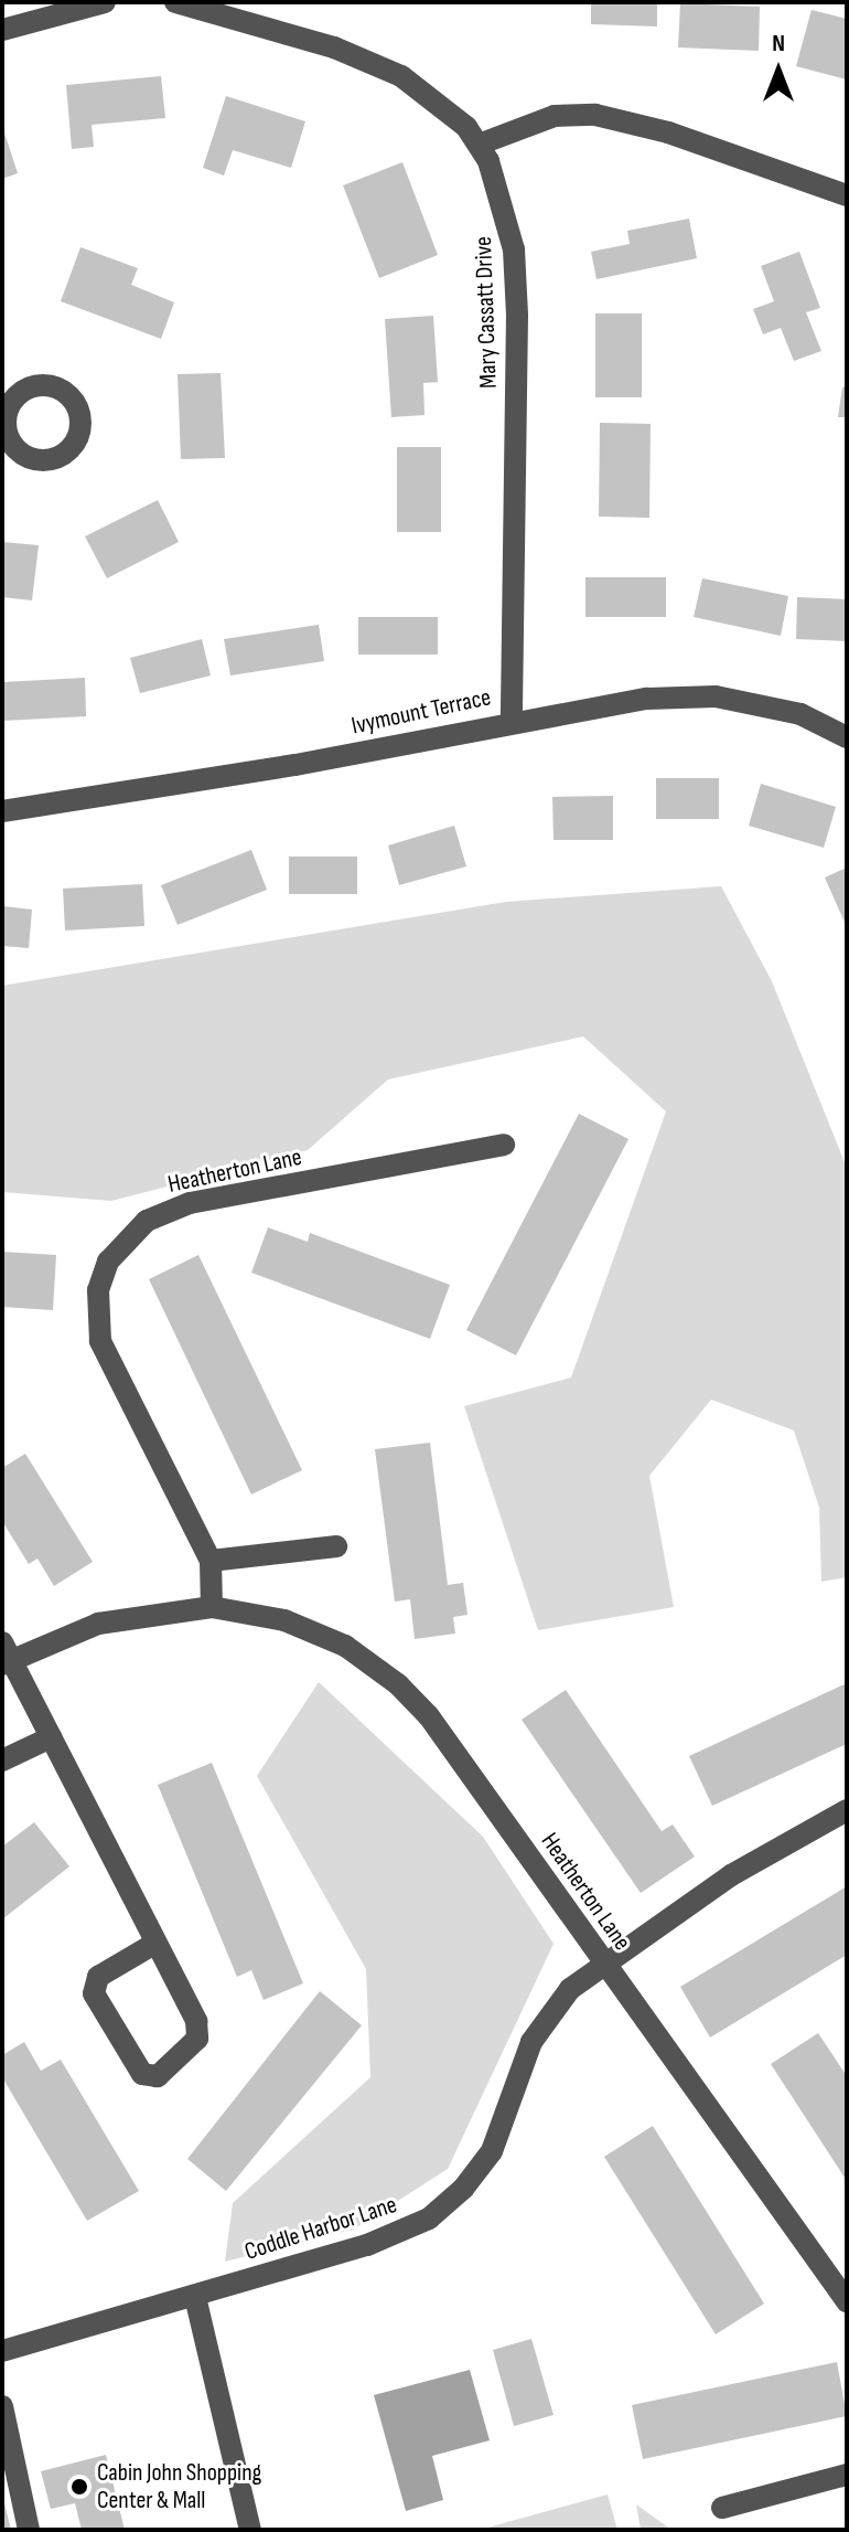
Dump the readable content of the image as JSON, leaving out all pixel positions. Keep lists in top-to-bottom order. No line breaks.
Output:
{"streets":{"street":["Mary Cassatt Drive","Ivymount Terrace","Heatherton Lane","Coddle Harbor Lane"]},"crossings":[["Mary Cassatt Drive","Ivymount Terrace"],["Heatherton Lane","Coddle Harbor Lane"]],"places":["Cabin John Shopping Center & Mall"],"north":"top"}
